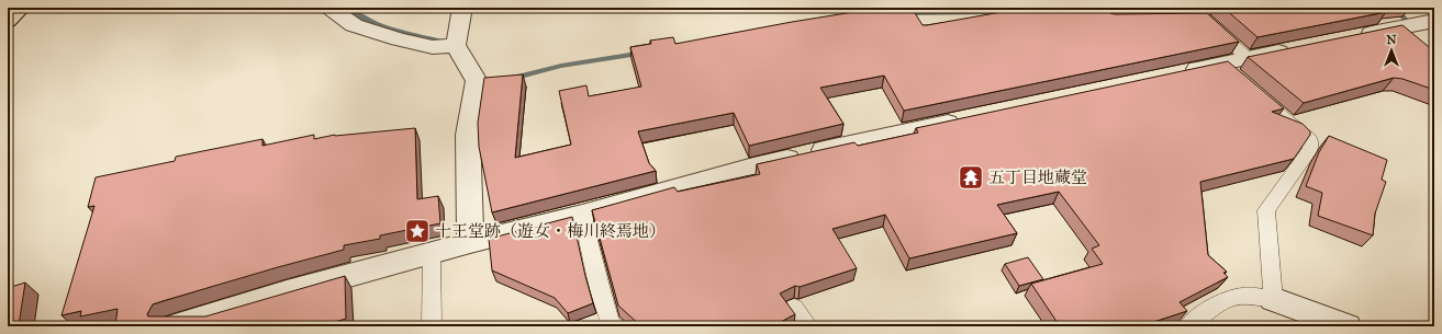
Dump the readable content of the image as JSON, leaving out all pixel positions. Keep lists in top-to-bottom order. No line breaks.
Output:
{"places":{"temple":["五丁目地蔵堂"],"place":["十王堂跡（遊女・梅川終焉地）"]},"north":"top"}
